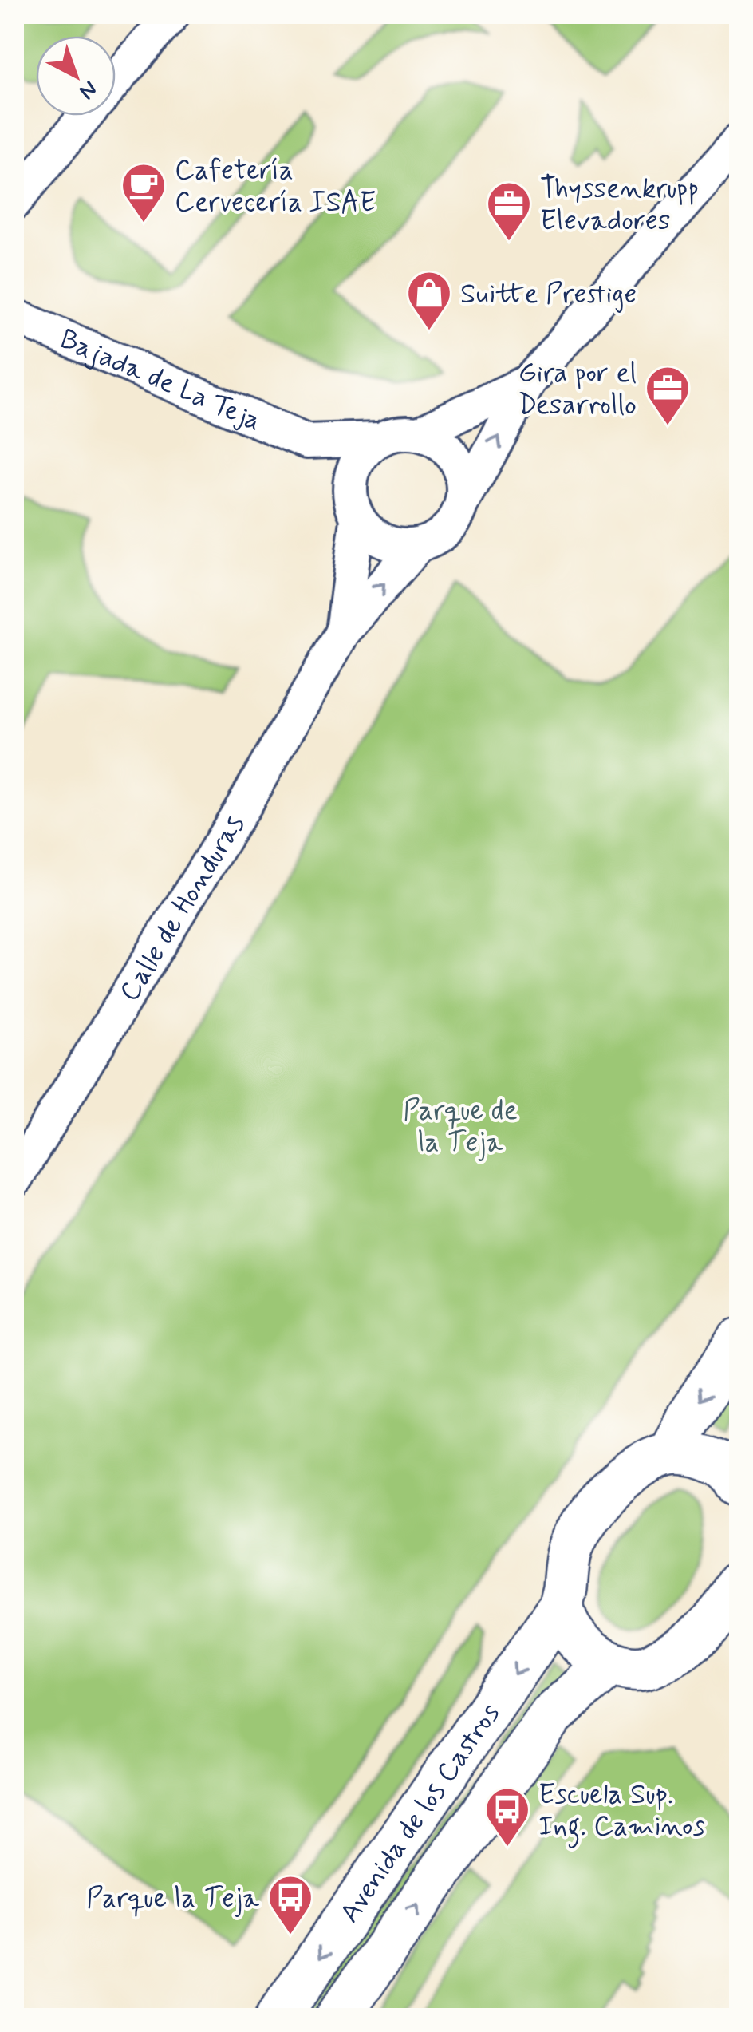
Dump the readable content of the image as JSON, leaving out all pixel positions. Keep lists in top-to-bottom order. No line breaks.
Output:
{"streets":{"main road":["Avenida de los Castros"],"street":["Bajada de La Teja","Calle de Honduras"]},"crossings":[["Bajada de La Teja","Calle de Honduras"]],"parks":["Parque de la Teja"],"places":{"cafe":["Cafetería Cervecería ISAE"],"office":["Thyssenkrupp Elevadores","Gira por el Desarrollo"],"shop":["Suitte Prestige"],"bus stop":["Escuela Sup. Ing. Caminos","Parque la Teja"]},"north":"bottom right"}
